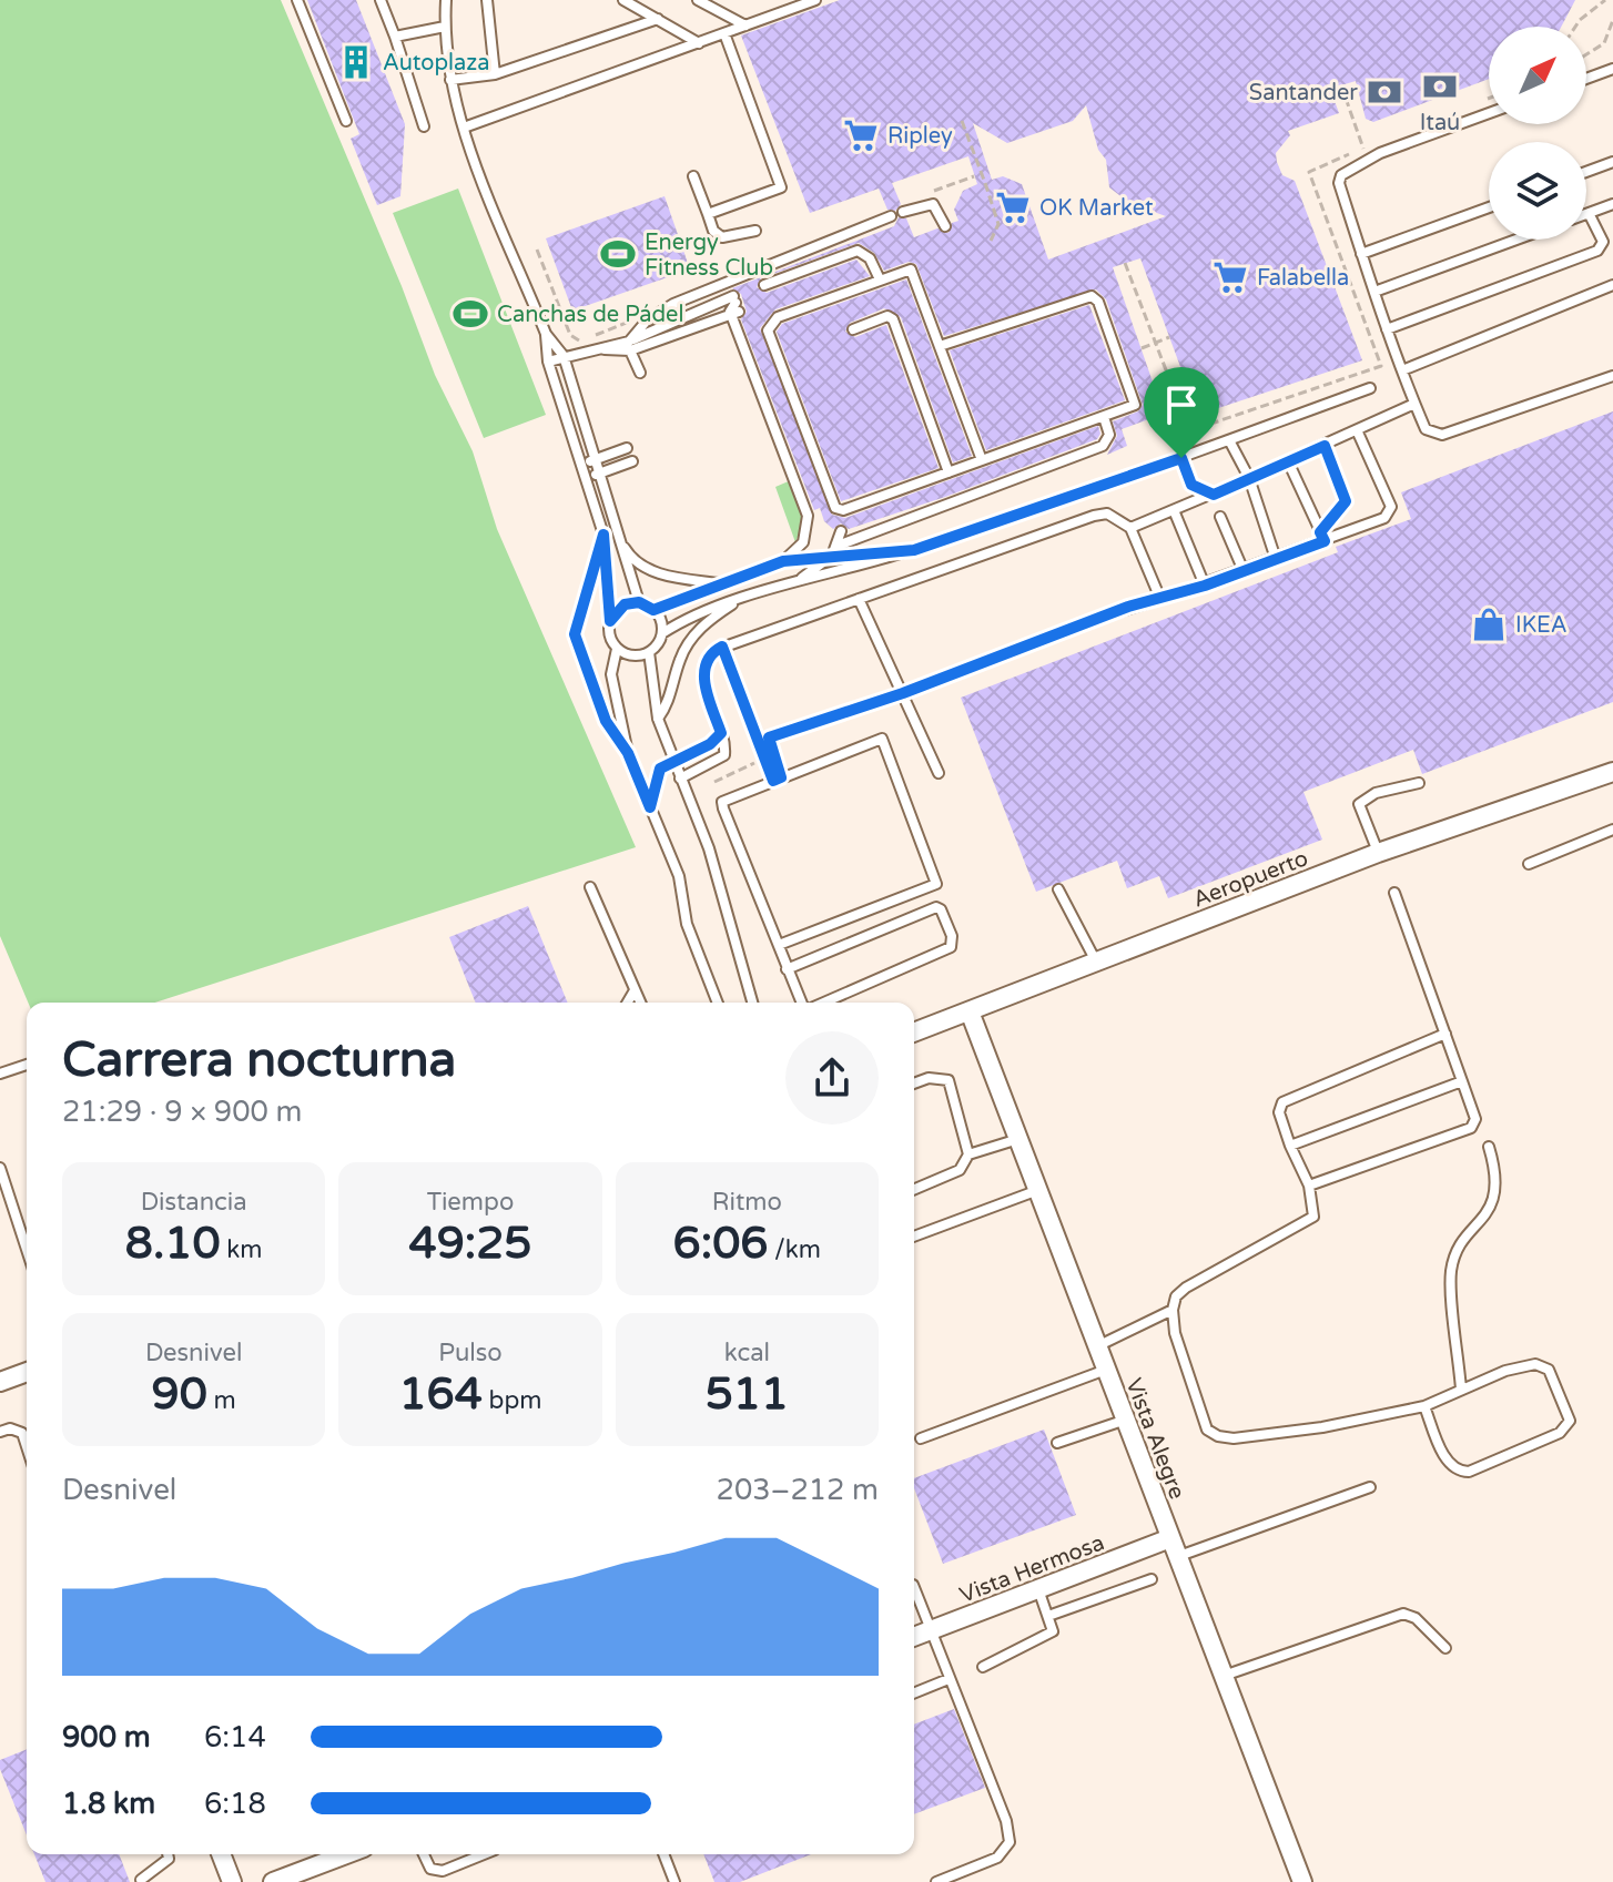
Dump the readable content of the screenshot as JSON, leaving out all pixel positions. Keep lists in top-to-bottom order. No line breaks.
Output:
{"streets":{"street":["Aeropuerto","Vista Alegre","Vista Hermosa"]},"crossings":[["Aeropuerto","Vista Alegre"],["Vista Alegre","Vista Hermosa"]],"places":{"building":["Autoplaza"],"bank":["Itaú","Santander"],"supermarket":["Ripley","OK Market","Falabella"],"sports":["Energy Fitness Club","Canchas de Pádel"],"shop":["IKEA"]},"north":"top right","page":{"heading":["Carrera nocturna","21:29 · 9 × 900 m"],"stats":[["Distancia","8.10 km"],["Tiempo","49:25"],["Ritmo","6:06 /km"],["Desnivel","90 m"],["Pulso","164 bpm"],["kcal","511"]],"chart":["Desnivel","203–212 m"],"list":[{"name":"900 m","note":"6:14"},{"name":"1.8 km","note":"6:18"}]}}
